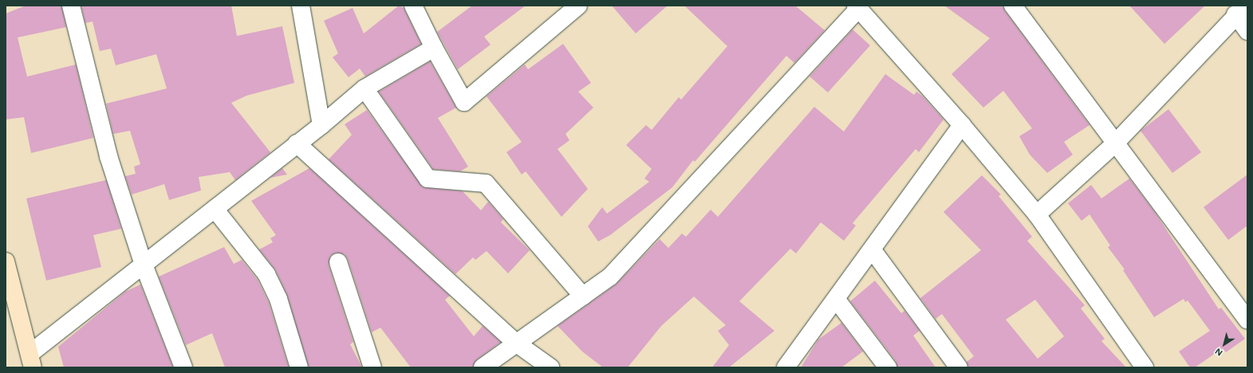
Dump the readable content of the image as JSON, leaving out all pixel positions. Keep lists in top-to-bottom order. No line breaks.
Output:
{"north":"bottom left"}
